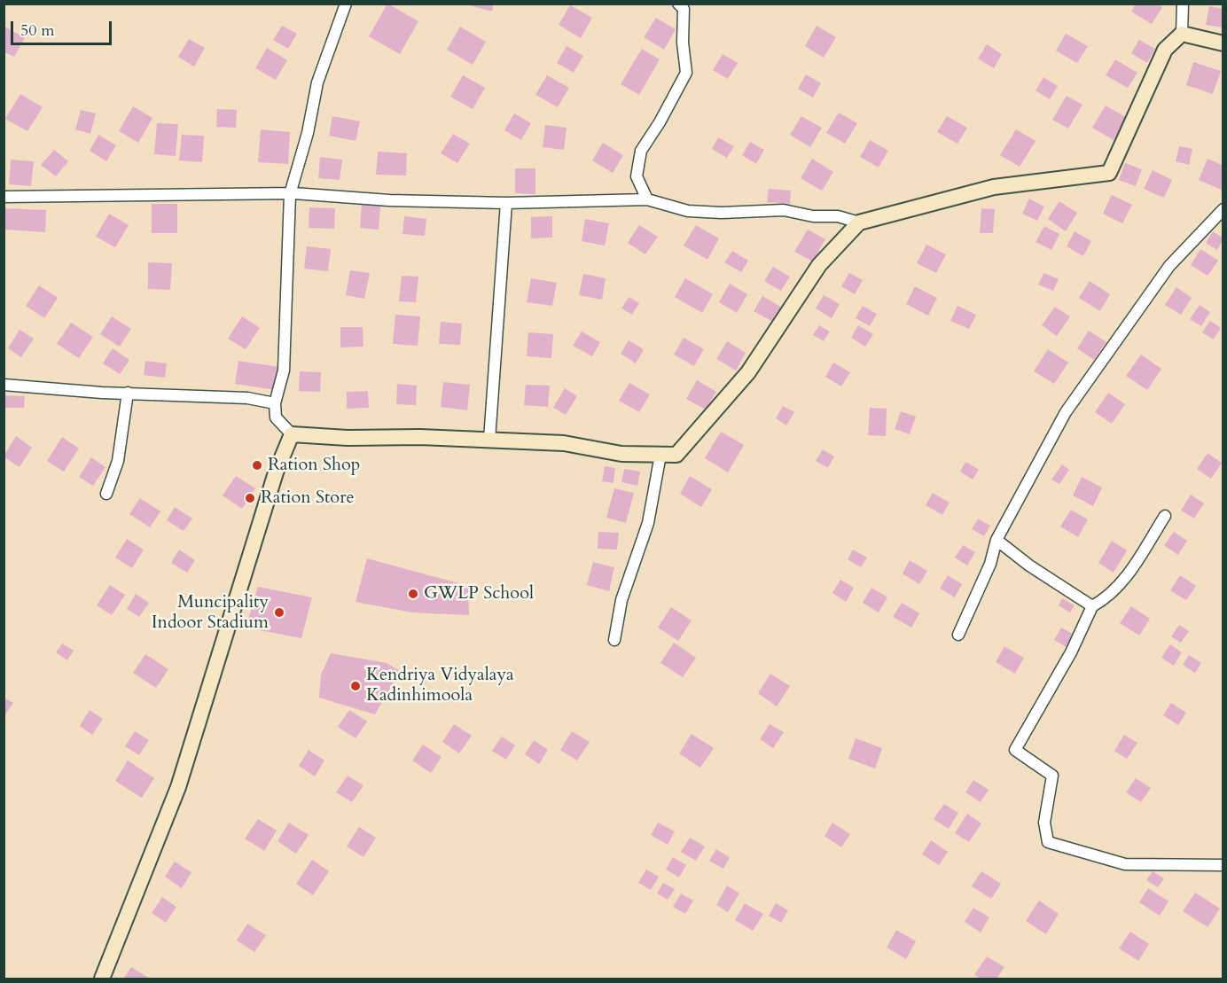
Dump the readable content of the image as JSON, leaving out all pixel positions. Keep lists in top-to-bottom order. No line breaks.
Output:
{"places":["Ration Shop","Ration Store","GWLP School","Muncipality Indoor Stadium","Kendriya Vidyalaya Kadinhimoola"],"scale_bar":"50 m"}
